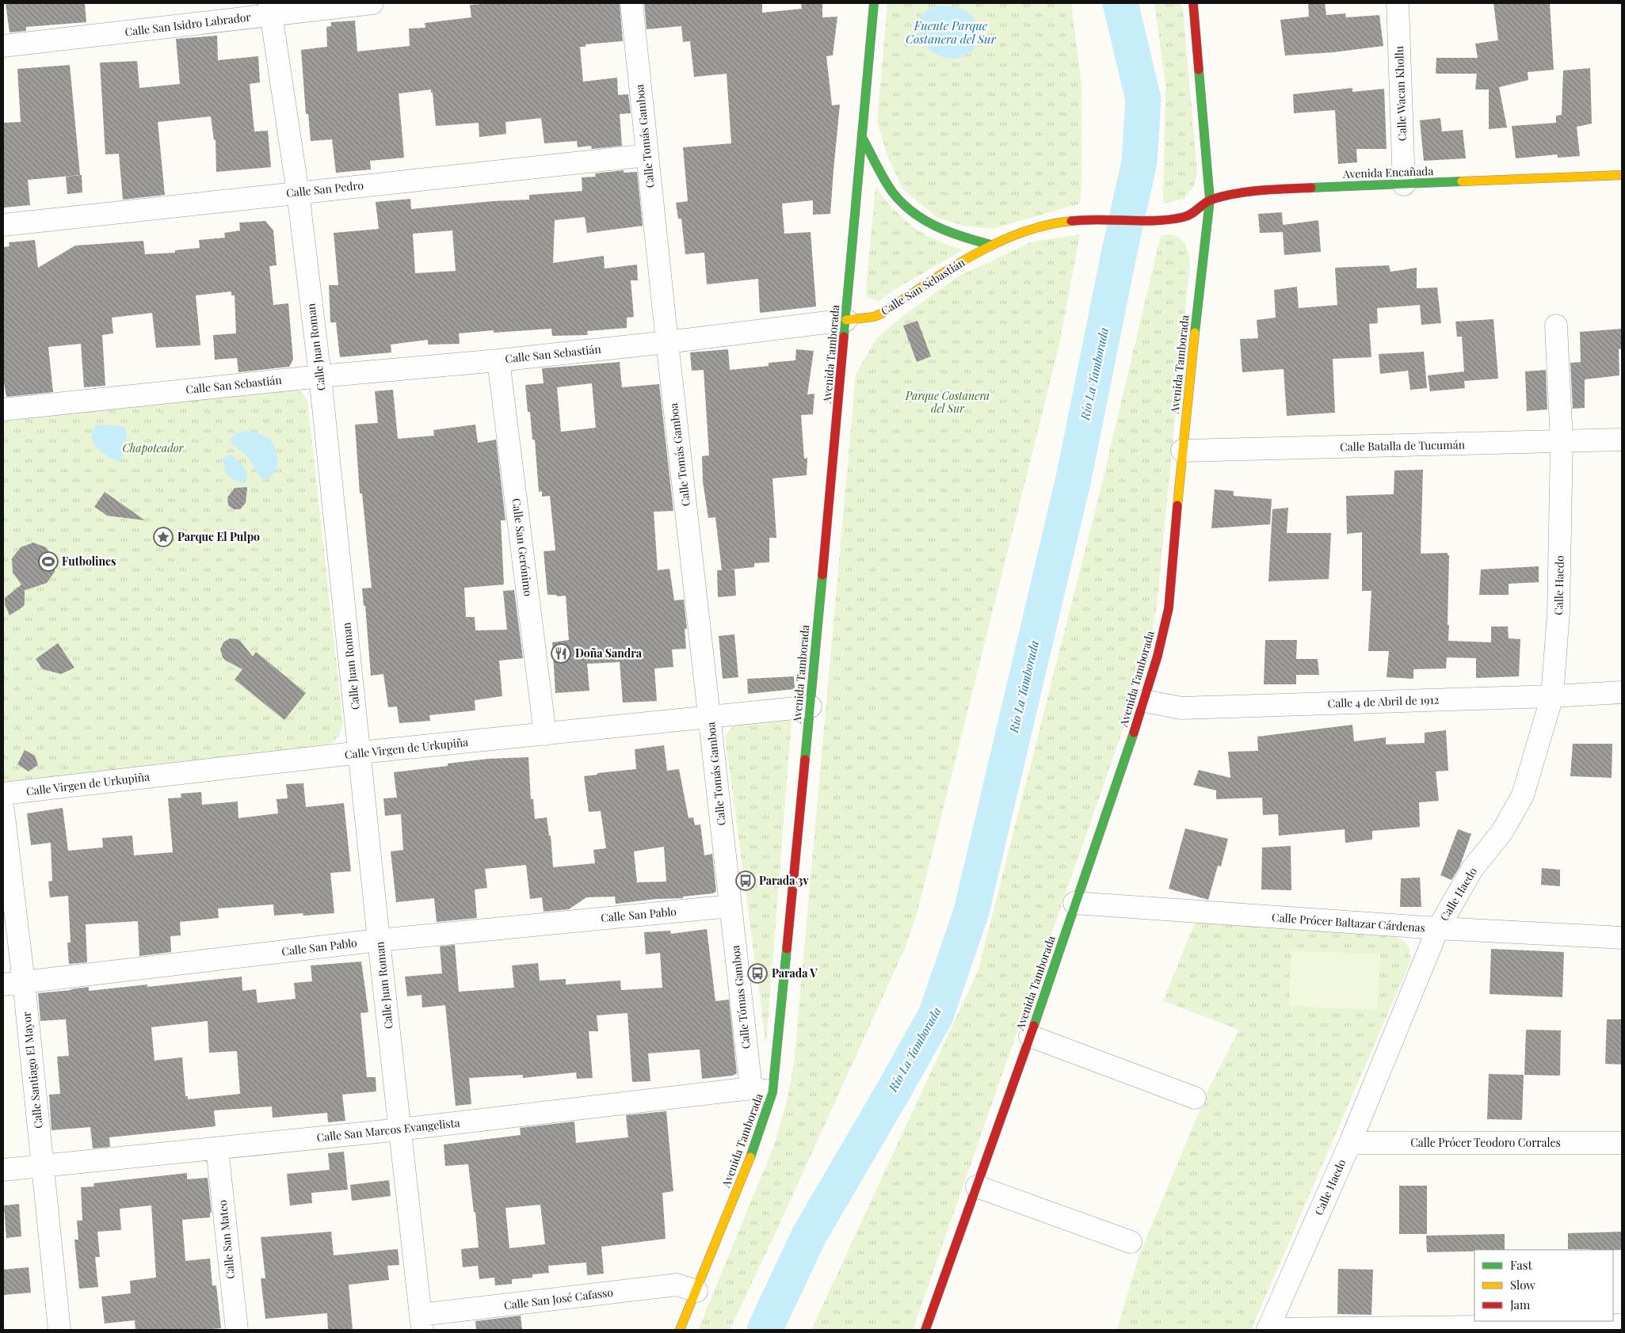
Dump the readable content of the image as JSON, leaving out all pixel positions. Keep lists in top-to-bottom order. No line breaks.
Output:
{"streets":{"main road":["Avenida Encañada","Calle San Sebastián","Avenida Tamborada"],"street":["Calle San Isidro Labrador","Calle Wacan Khollu","Calle Tomás Gamboa","Calle San Pedro","Calle Juan Roman","Calle Batalla de Tucumán","Calle San Gerónimo","Calle Haedo","Calle 4 de Abril de 1912","Calle Virgen de Urkupiña","Calle San Pablo","Calle Prócer Baltazar Cárdenas","Calle Tómas Gamboa","Calle Santiago El Mayor","Calle San Marcos Evangelista","Calle Prócer Teodoro Corrales","Calle San Mateo","Calle San José Cafasso"]},"crossings":[["Calle San Isidro Labrador","Calle Juan Roman"],["Calle Wacan Khollu","Avenida Encañada"],["Calle Tomás Gamboa","Calle San Pedro"],["Calle Tomás Gamboa","Calle San Sebastián"],["Calle Tomás Gamboa","Calle Virgen de Urkupiña"],["Calle Tomás Gamboa","Calle San Pablo"],["Calle Tomás Gamboa","Calle Tómas Gamboa"],["Avenida Encañada","Calle San Sebastián"],["Avenida Encañada","Avenida Tamborada"],["Calle San Pedro","Calle Juan Roman"],["Calle San Sebastián","Calle Juan Roman"],["Calle San Sebastián","Avenida Tamborada"],["Calle San Sebastián","Calle San Gerónimo"],["Calle Juan Roman","Calle Virgen de Urkupiña"],["Calle Juan Roman","Calle San Pablo"],["Calle Juan Roman","Calle San Marcos Evangelista"],["Calle Juan Roman","Calle San José Cafasso"],["Avenida Tamborada","Calle Batalla de Tucumán"],["Avenida Tamborada","Calle 4 de Abril de 1912"],["Avenida Tamborada","Calle Virgen de Urkupiña"],["Avenida Tamborada","Calle Prócer Baltazar Cárdenas"],["Avenida Tamborada","Calle San Marcos Evangelista"],["Avenida Tamborada","Calle San José Cafasso"],["Calle Batalla de Tucumán","Calle Haedo"],["Calle San Gerónimo","Calle Virgen de Urkupiña"],["Calle Haedo","Calle 4 de Abril de 1912"],["Calle Haedo","Calle Prócer Baltazar Cárdenas"],["Calle Haedo","Calle Prócer Teodoro Corrales"],["Calle San Pablo","Calle Tómas Gamboa"],["Calle San Pablo","Calle Santiago El Mayor"],["Calle Tómas Gamboa","Calle San Marcos Evangelista"],["Calle Santiago El Mayor","Calle San Marcos Evangelista"],["Calle San Marcos Evangelista","Calle San Mateo"]],"water":["Fuente Parque Costanera del Sur","Río La Tamborada"],"parks":["Parque Costanera del Sur","Chapoteador"],"places":{"place":["Parque El Pulpo"],"sports":["Futbolines"],"restaurant":["Doña Sandra"],"bus stop":["Parada 3v","Parada V"]},"legend":["Fast","Slow","Jam"]}
